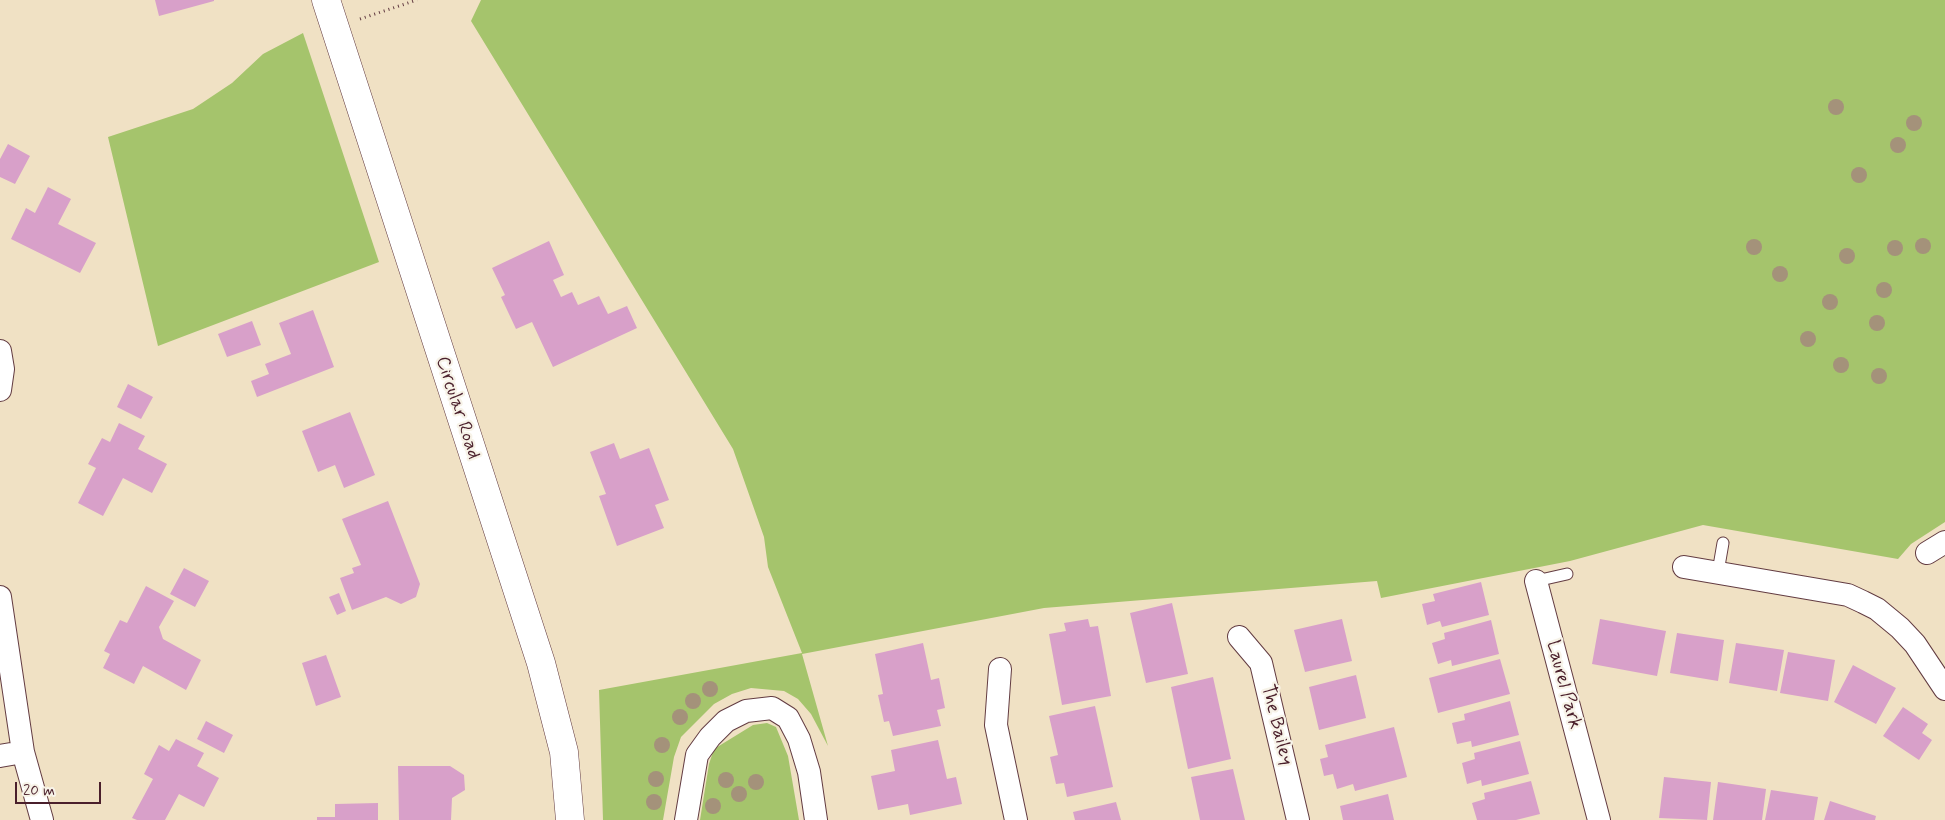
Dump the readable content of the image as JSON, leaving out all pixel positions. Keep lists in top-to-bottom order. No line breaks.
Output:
{"streets":{"street":["Circular Road","Laurel Park","The Bailey"]},"scale_bar":"20 m"}
